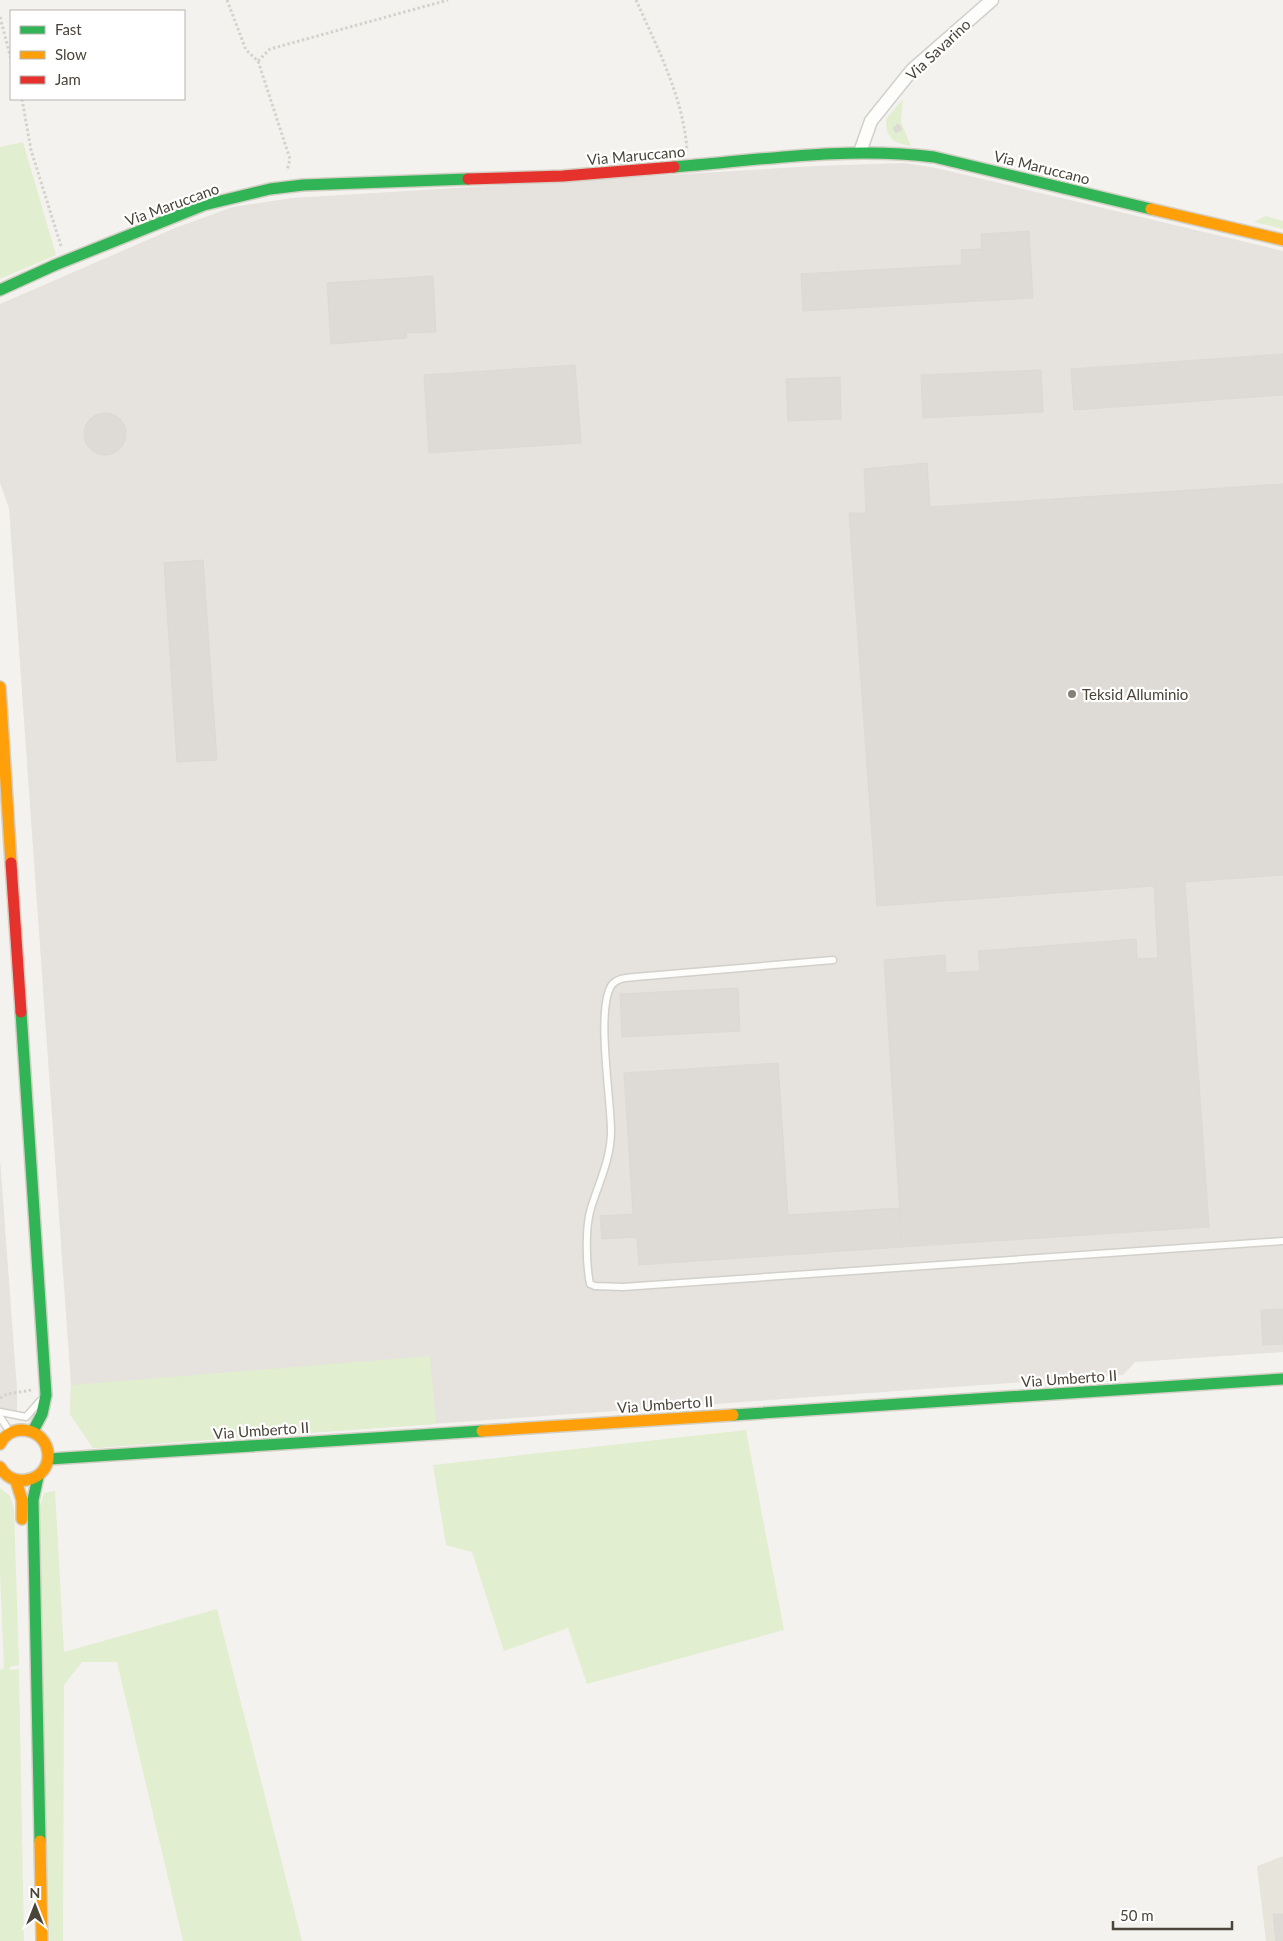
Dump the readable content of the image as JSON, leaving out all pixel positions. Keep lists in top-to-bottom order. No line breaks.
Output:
{"streets":{"street":["Via Savarino","Via Maruccano","Via Umberto II"]},"crossings":[["Via Savarino","Via Maruccano"]],"places":["Teksid Alluminio"],"legend":["Fast","Slow","Jam"],"scale_bar":"50 m","north":"top"}
